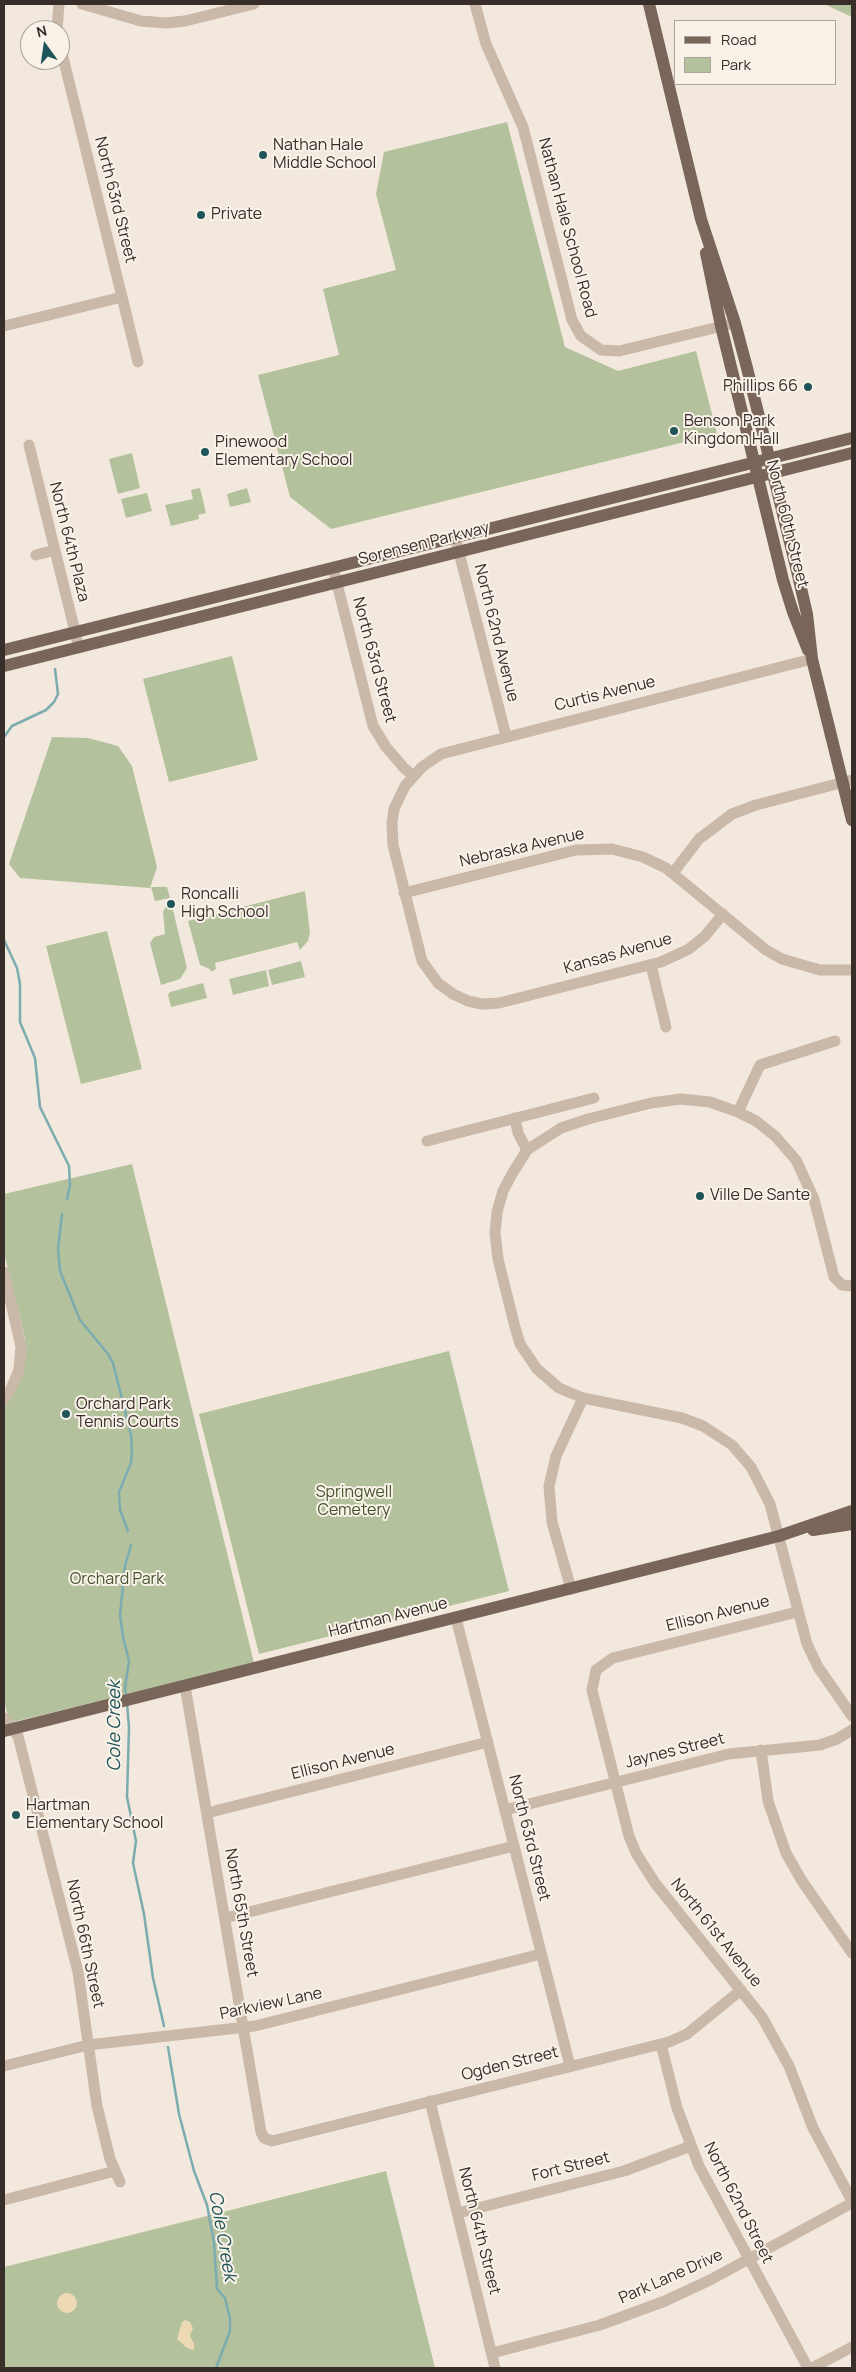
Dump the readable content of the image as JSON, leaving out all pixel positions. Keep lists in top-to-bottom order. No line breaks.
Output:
{"streets":{"main road":["North 60th Street","Sorensen Parkway","Hartman Avenue"],"street":["North 63rd Street","Nathan Hale School Road","North 64th Plaza","North 62nd Avenue","Curtis Avenue","Nebraska Avenue","Kansas Avenue","Ellison Avenue","Jaynes Street","North 65th Street","North 61st Avenue","North 66th Street","Parkview Lane","Ogden Street","Fort Street","North 62nd Street","North 64th Street","Park Lane Drive"]},"crossings":[["North 63rd Street","Sorensen Parkway"],["North 63rd Street","Curtis Avenue"],["North 63rd Street","Ellison Avenue"],["North 63rd Street","Hartman Avenue"],["North 63rd Street","Jaynes Street"],["North 63rd Street","Parkview Lane"],["North 63rd Street","Ogden Street"],["Nathan Hale School Road","North 60th Street"],["North 60th Street","Sorensen Parkway"],["North 60th Street","Curtis Avenue"],["North 64th Plaza","Sorensen Parkway"],["Sorensen Parkway","North 62nd Avenue"],["North 62nd Avenue","Curtis Avenue"],["Nebraska Avenue","Kansas Avenue"],["Ellison Avenue","North 65th Street"],["Ellison Avenue","North 61st Avenue"],["Hartman Avenue","North 65th Street"],["Hartman Avenue","North 66th Street"],["Jaynes Street","North 61st Avenue"],["North 65th Street","Parkview Lane"],["North 65th Street","Ogden Street"],["North 61st Avenue","Ogden Street"],["North 61st Avenue","Park Lane Drive"],["North 66th Street","Parkview Lane"],["Ogden Street","North 62nd Street"],["Ogden Street","North 64th Street"],["Fort Street","North 62nd Street"],["Fort Street","North 64th Street"],["North 62nd Street","Park Lane Drive"],["North 64th Street","Park Lane Drive"]],"water":["Cole Creek"],"parks":["Springwell Cemetery","Orchard Park"],"places":["Nathan Hale Middle School","Private","Phillips 66","Benson Park Kingdom Hall","Pinewood Elementary School","Roncalli High School","Ville De Sante","Orchard Park Tennis Courts","Hartman Elementary School"],"legend":["Road","Park"],"north":"top"}
